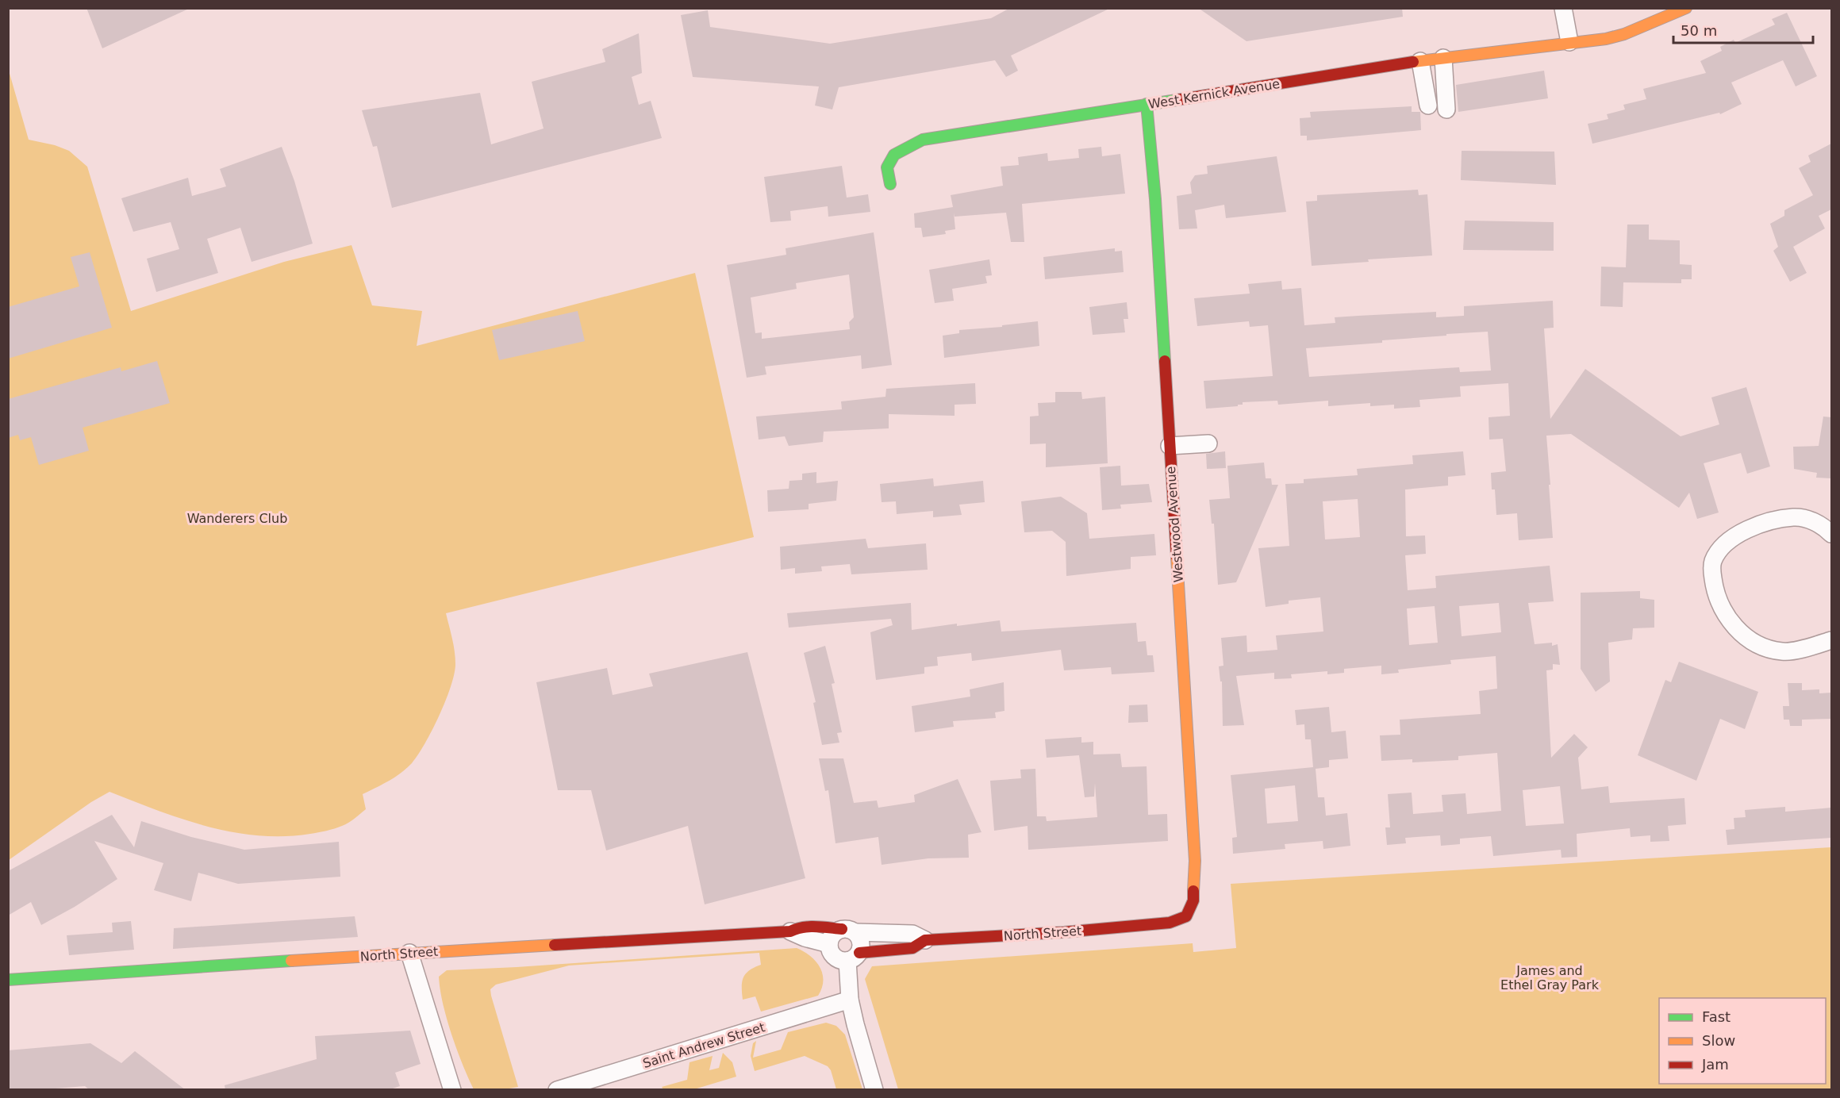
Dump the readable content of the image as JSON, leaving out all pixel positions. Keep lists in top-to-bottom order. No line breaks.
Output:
{"streets":{"street":["West Kernick Avenue","Westwood Avenue","North Street","Saint Andrew Street"]},"crossings":[["West Kernick Avenue","Westwood Avenue"],["Westwood Avenue","North Street"]],"parks":["Wanderers Club","James and Ethel Gray Park"],"legend":["Fast","Slow","Jam"],"scale_bar":"50 m"}
